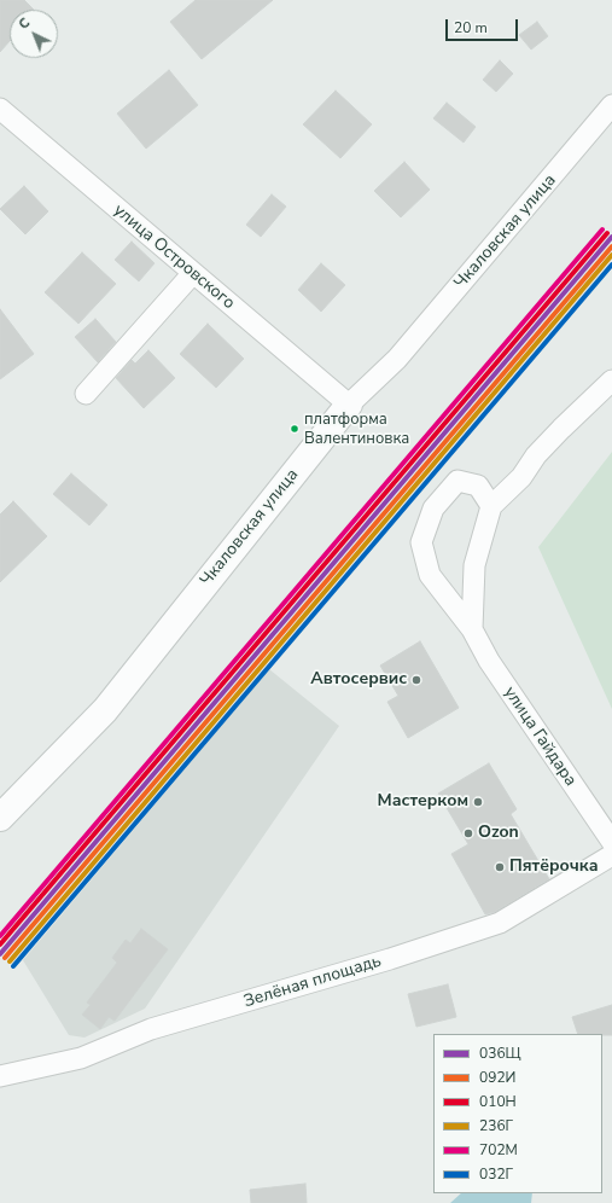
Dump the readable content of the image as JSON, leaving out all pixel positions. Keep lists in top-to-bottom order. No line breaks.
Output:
{"streets":{"street":["Чкаловская улица","улица Островского","улица Гайдара","Зелёная площадь"]},"crossings":[["Чкаловская улица","улица Островского"]],"places":["платформа Валентиновка","Автосервис","Мастерком","Ozon","Пятёрочка"],"lines":["transit line 702М","transit line 010Н","transit line 036Щ","transit line 092И","transit line 236Г","transit line 032Г"],"legend":["036Щ","092И","010Н","236Г","702М","032Г"],"scale_bar":"20 m","north":"top left"}
